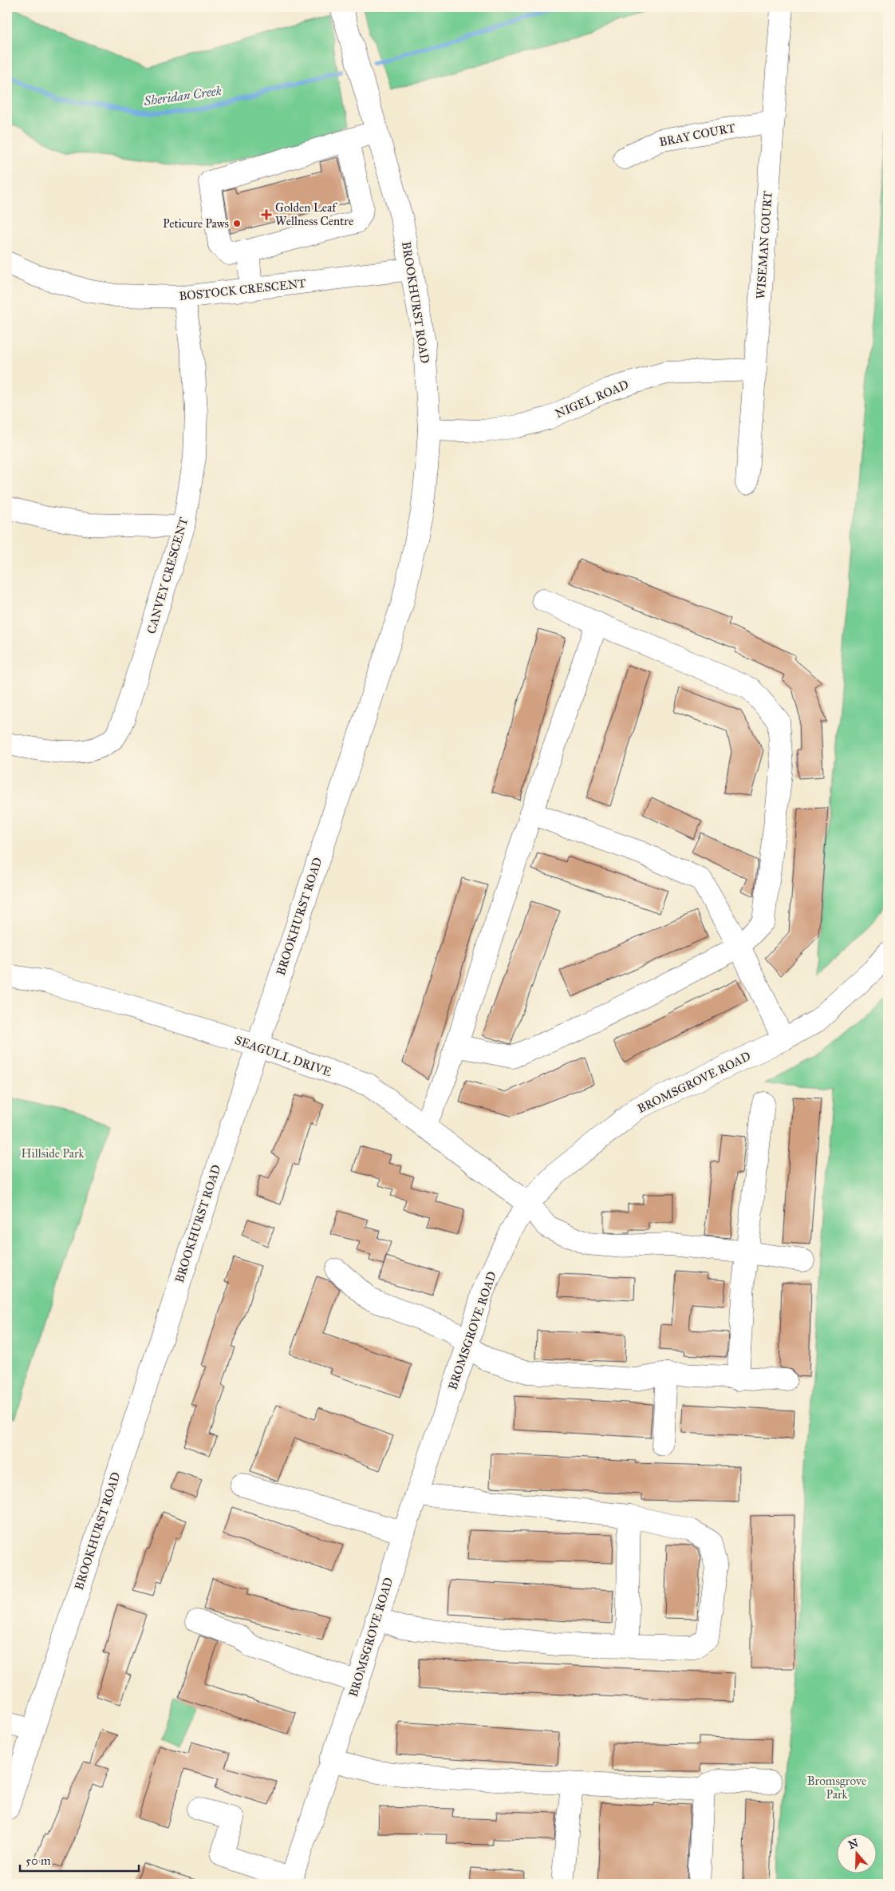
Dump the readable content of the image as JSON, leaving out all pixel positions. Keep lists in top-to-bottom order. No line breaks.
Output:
{"streets":{"street":["BRAY COURT","WISEMAN COURT","BOSTOCK CRESCENT","BROOKHURST ROAD","NIGEL ROAD","CANVEY CRESCENT","SEAGULL DRIVE","BROMSGROVE ROAD"]},"crossings":[["BRAY COURT","WISEMAN COURT"],["WISEMAN COURT","NIGEL ROAD"],["BOSTOCK CRESCENT","BROOKHURST ROAD"],["BOSTOCK CRESCENT","CANVEY CRESCENT"],["BROOKHURST ROAD","NIGEL ROAD"],["BROOKHURST ROAD","SEAGULL DRIVE"],["SEAGULL DRIVE","BROMSGROVE ROAD"]],"water":["Sheridan Creek"],"parks":["Hillside Park","Bromsgrove Park"],"places":{"health":["Golden Leaf Wellness Centre"],"other":["Peticure Paws"]},"scale_bar":"50 m","north":"top"}
